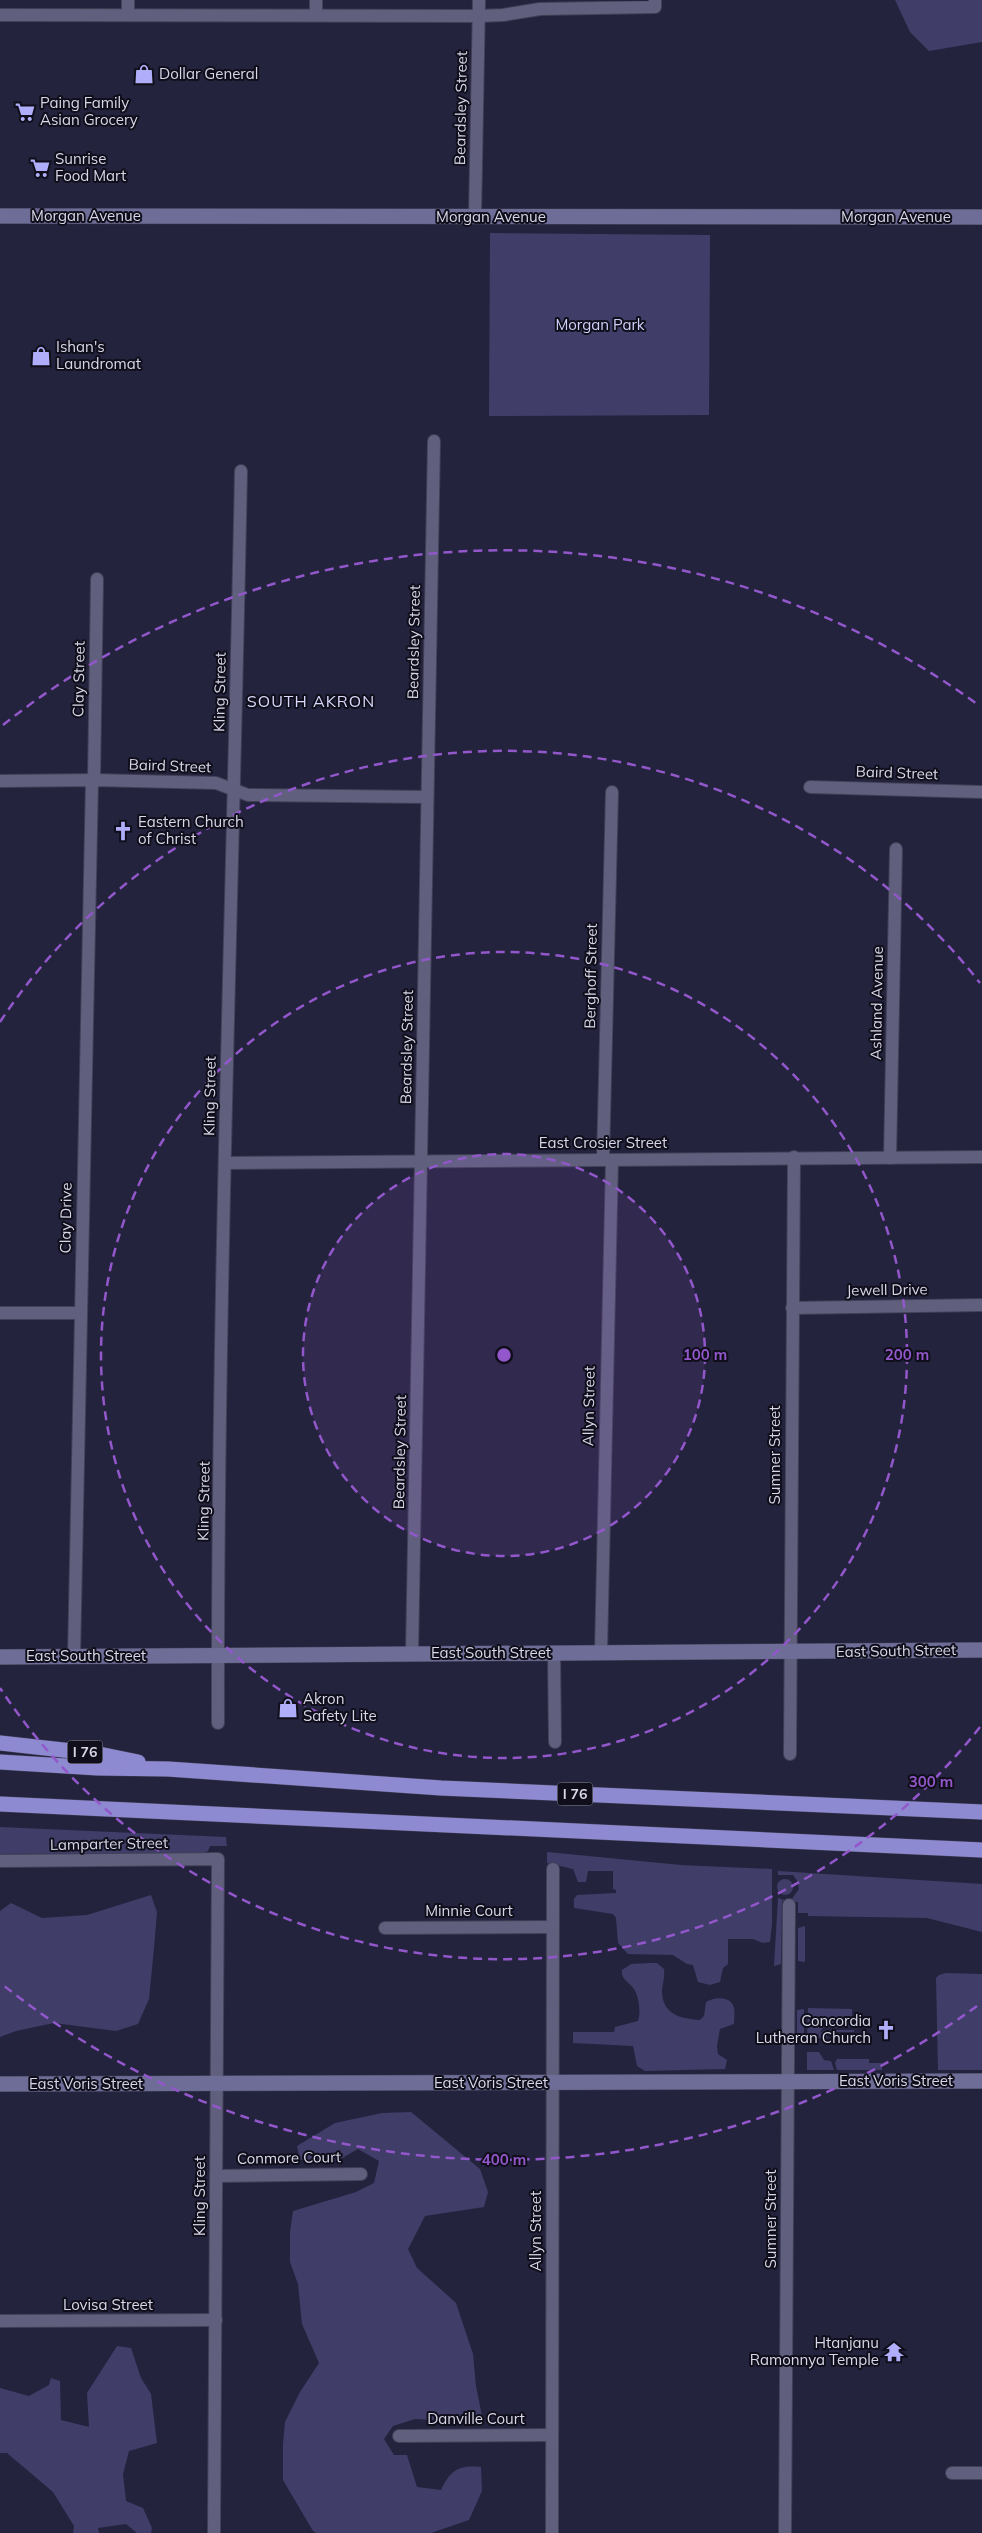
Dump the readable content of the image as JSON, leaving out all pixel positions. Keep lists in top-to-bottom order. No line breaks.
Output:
{"streets":{"highway":["I 76"],"street":["Beardsley Street","Morgan Avenue","Clay Street","Kling Street","Baird Street","Berghoff Street","Ashland Avenue","East Crosier Street","Clay Drive","Jewell Drive","Allyn Street","Sumner Street","East South Street","Lamparter Street","Minnie Court","East Voris Street","Conmore Court","Lovisa Street","Danville Court"]},"crossings":[["Beardsley Street","Morgan Avenue"],["Beardsley Street","Baird Street"],["Beardsley Street","East Crosier Street"],["Beardsley Street","East South Street"],["Clay Street","Baird Street"],["Clay Street","Clay Drive"],["Kling Street","Baird Street"],["Kling Street","East Crosier Street"],["Kling Street","East South Street"],["Kling Street","Lamparter Street"],["Kling Street","East Voris Street"],["Kling Street","Conmore Court"],["Kling Street","Lovisa Street"],["Baird Street","Clay Drive"],["Berghoff Street","East Crosier Street"],["Berghoff Street","Allyn Street"],["Ashland Avenue","East Crosier Street"],["East Crosier Street","Allyn Street"],["East Crosier Street","Sumner Street"],["Clay Drive","East South Street"],["Jewell Drive","Sumner Street"],["Allyn Street","East South Street"],["Allyn Street","Minnie Court"],["Allyn Street","East Voris Street"],["Allyn Street","Danville Court"],["Sumner Street","East South Street"],["Sumner Street","East Voris Street"]],"districts":["SOUTH AKRON"],"parks":["Morgan Park"],"places":{"shop":["Dollar General","Ishan's Laundromat","Akron Safety Lite"],"supermarket":["Paing Family Asian Grocery","Sunrise Food Mart"],"church":["Eastern Church of Christ","Concordia Lutheran Church"],"temple":["Htanjanu Ramonnya Temple"]},"rings":["100 m","200 m","300 m","400 m"]}
